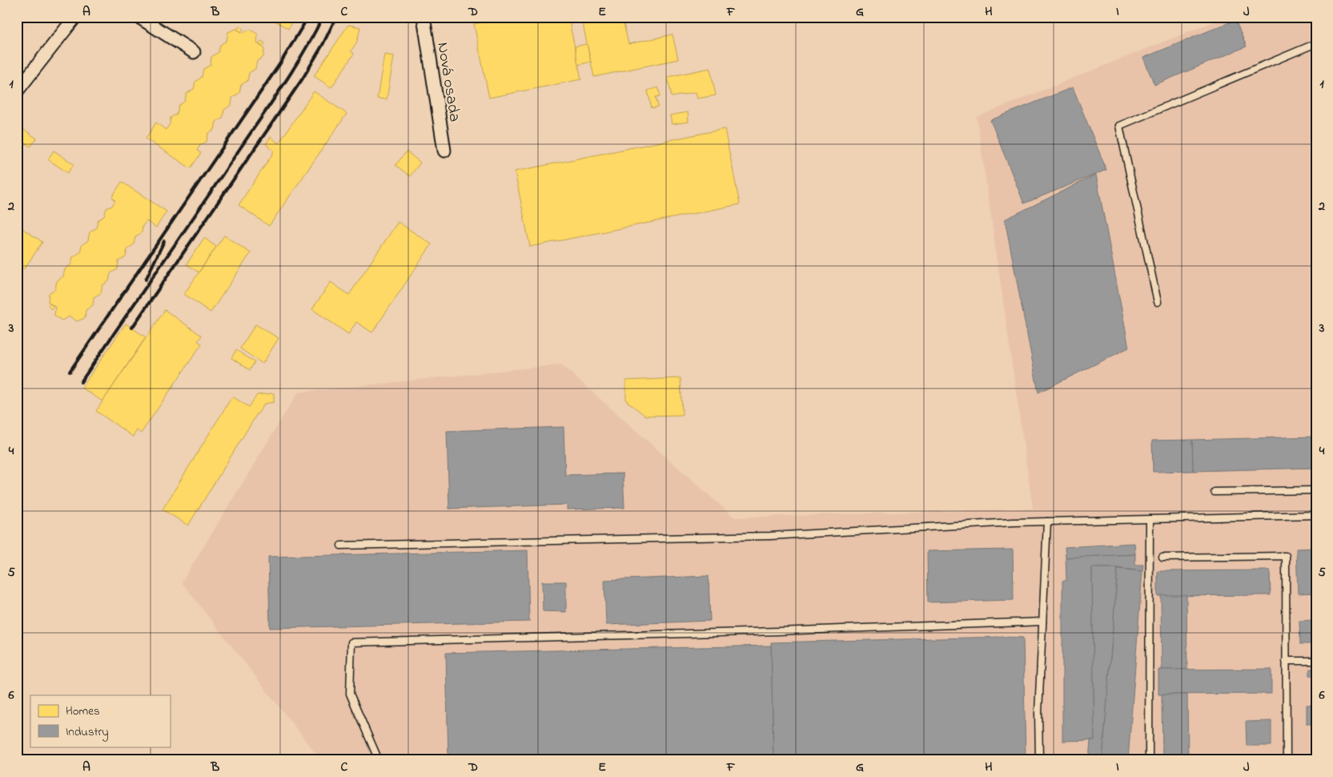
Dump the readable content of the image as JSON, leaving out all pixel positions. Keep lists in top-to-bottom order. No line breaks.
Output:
{"streets":{"street":["Nová osada"]},"legend":["Homes","Industry"],"grid":{"columns":["A","B","C","D","E","F","G","H","I","J"],"rows":["1","2","3","4","5","6"]}}
